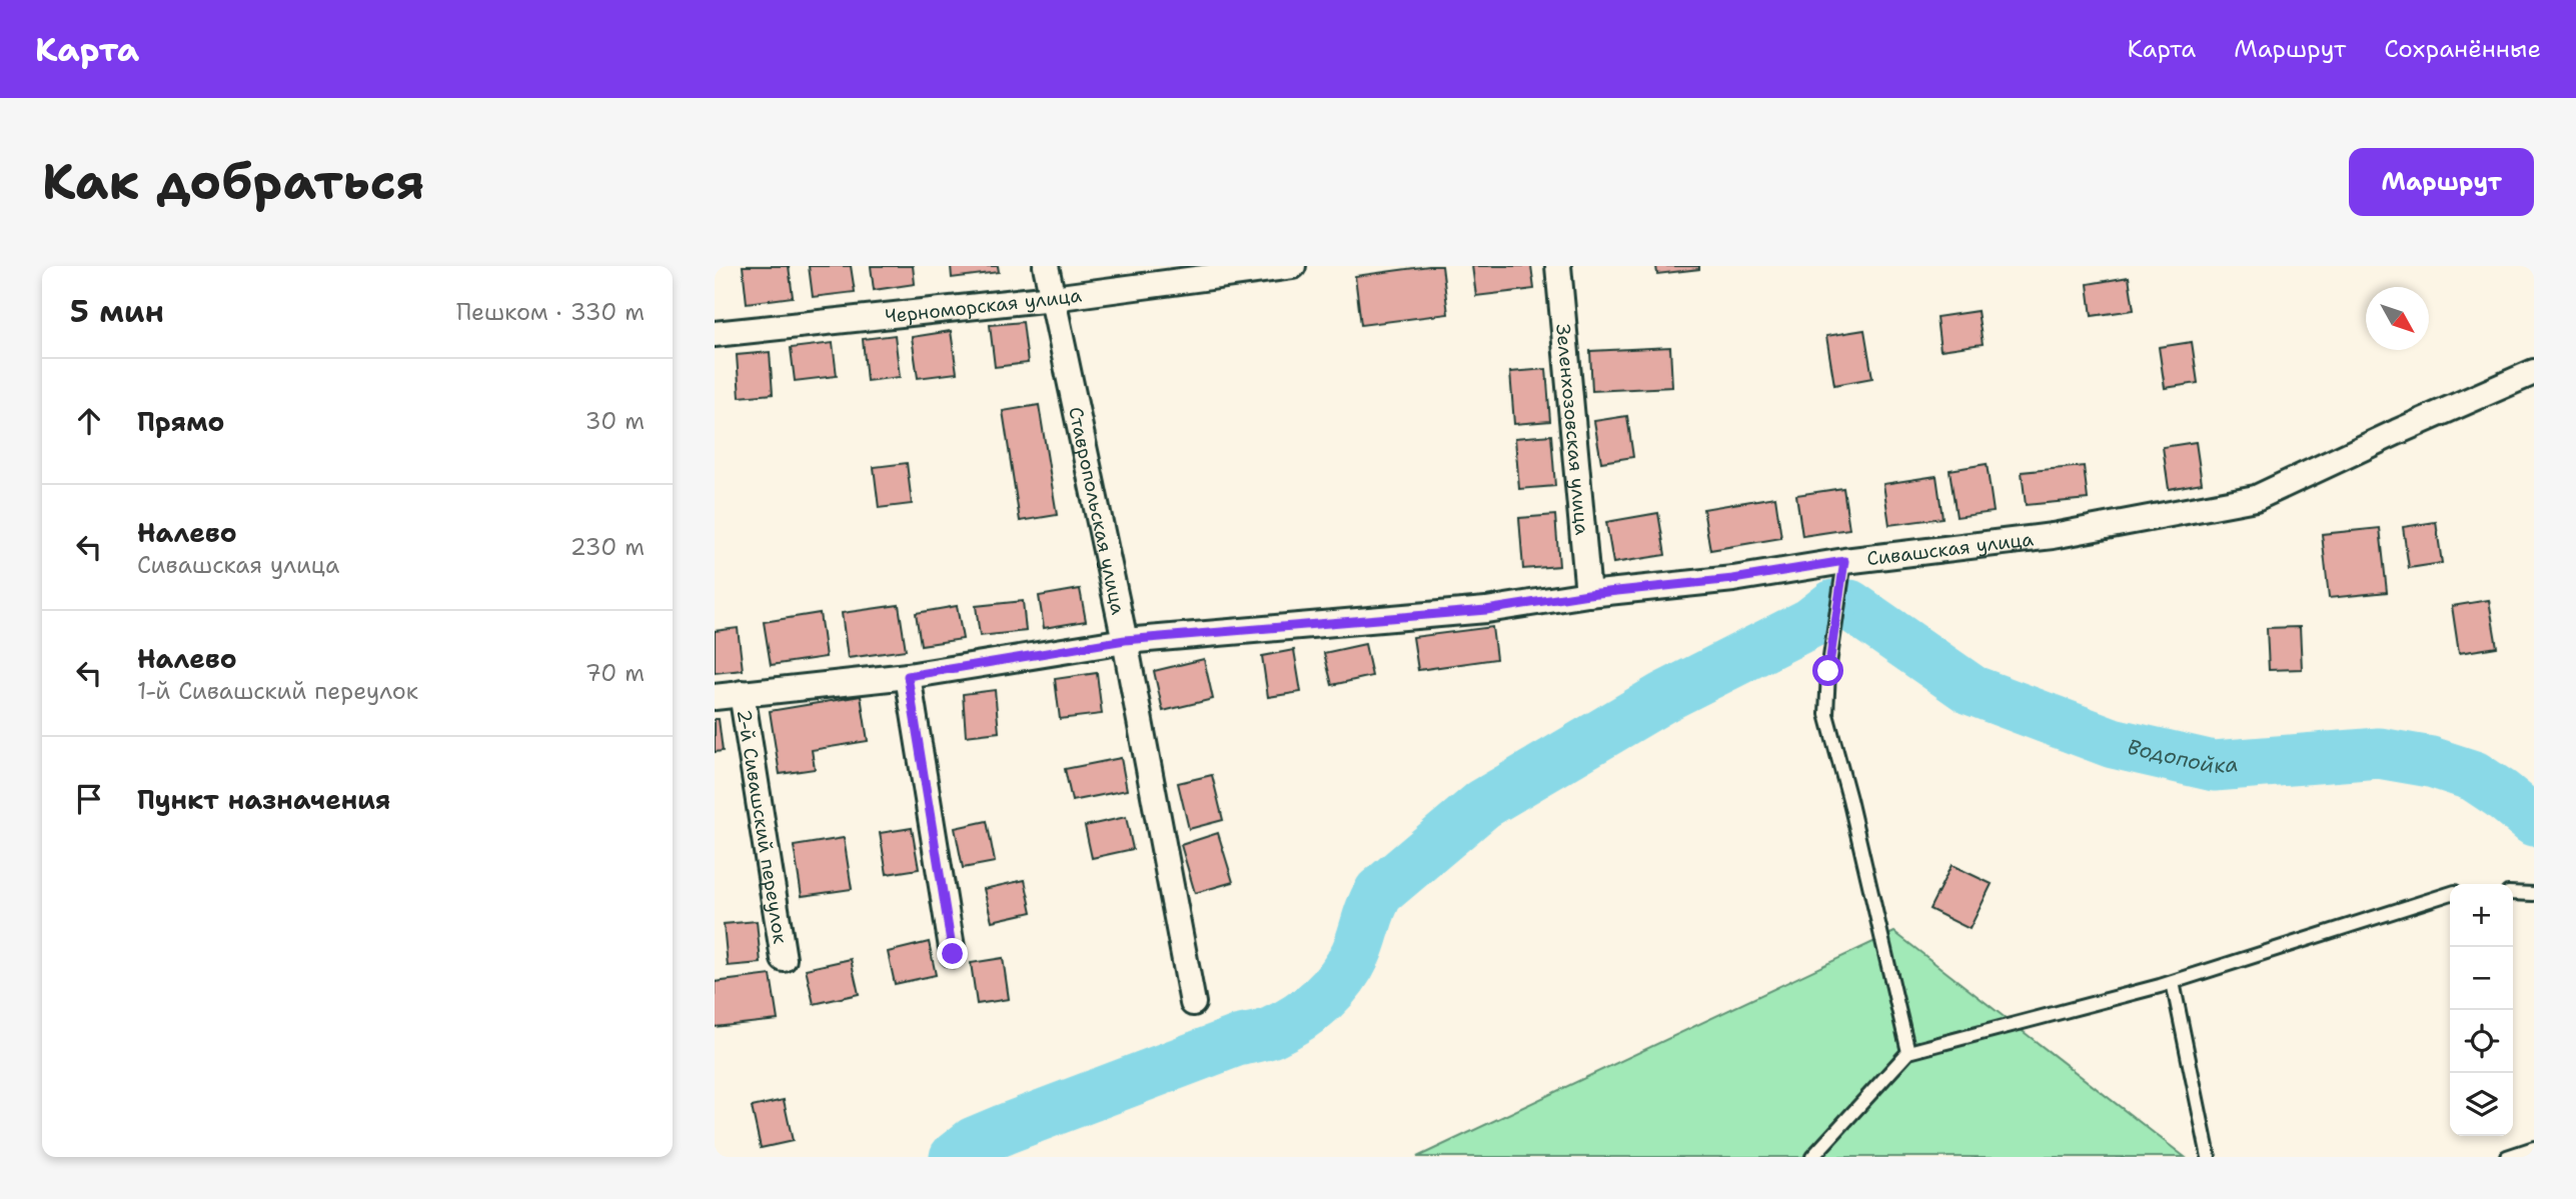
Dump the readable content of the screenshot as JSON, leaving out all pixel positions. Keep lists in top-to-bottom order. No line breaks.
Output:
{"streets":{"street":["Черноморская улица","Зеленхозовская улица","Ставропольская улица","Сивашская улица","2-й Сивашский переулок"]},"crossings":[["Черноморская улица","Ставропольская улица"],["Зеленхозовская улица","Сивашская улица"],["Ставропольская улица","Сивашская улица"],["Сивашская улица","2-й Сивашский переулок"]],"water":["Водопойка"],"north":"bottom right","page":{"header":"Карта","nav":["Карта","Маршрут","Сохранённые"],"buttons":"Маршрут","title":"Как добраться","heading":["5 мин","Пешком · 330 m"],"list":[["Прямо","30 m"],["Налево","Сивашская улица","230 m"],["Налево","1-й Сивашский переулок","70 m"],"Пункт назначения"],"map_buttons":["+","−"]}}
